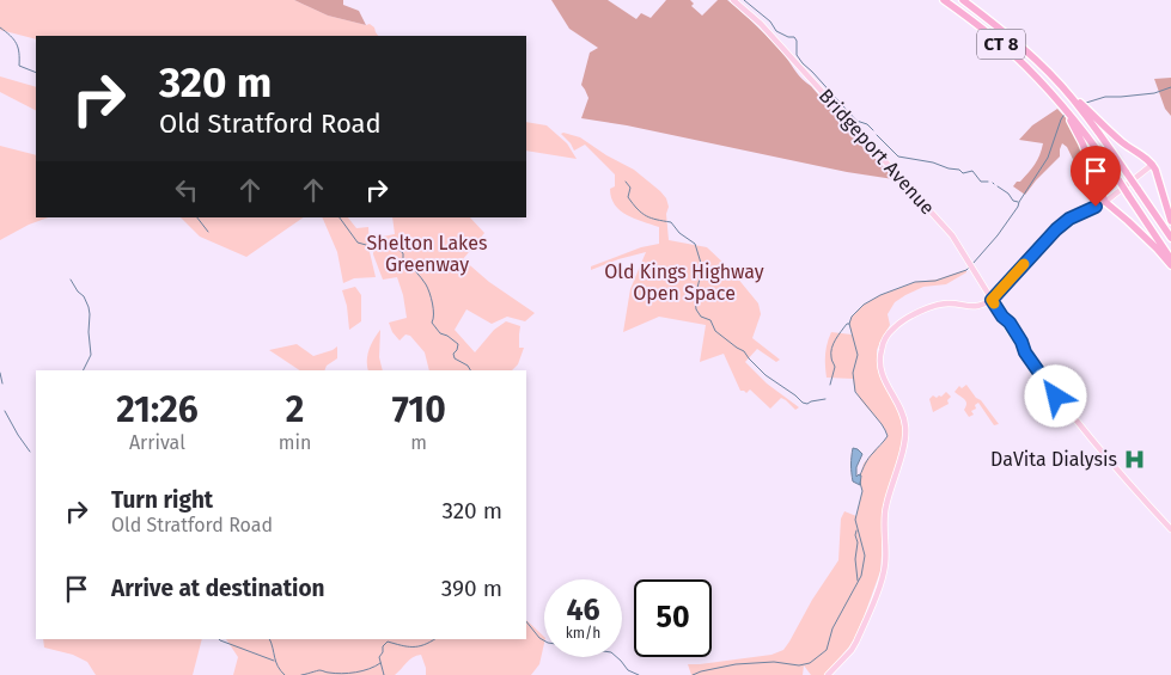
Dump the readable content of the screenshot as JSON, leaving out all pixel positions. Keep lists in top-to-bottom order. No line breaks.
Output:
{"streets":{"highway":["CT 8"],"main road":["Bridgeport Avenue"]},"parks":["Shelton Lakes Greenway","Old Kings Highway Open Space"],"places":{"hospital":["DaVita Dialysis"]},"page":{"turn":["320 m","Old Stratford Road"],"eta":["21:26","Arrival","2","min","710","m"],"list":[{"name":"Turn right","note":"Old Stratford Road","value":"320 m"},{"name":"Arrive at destination","value":"390 m"}],"speed":"46 km/h","limit":"50"}}
